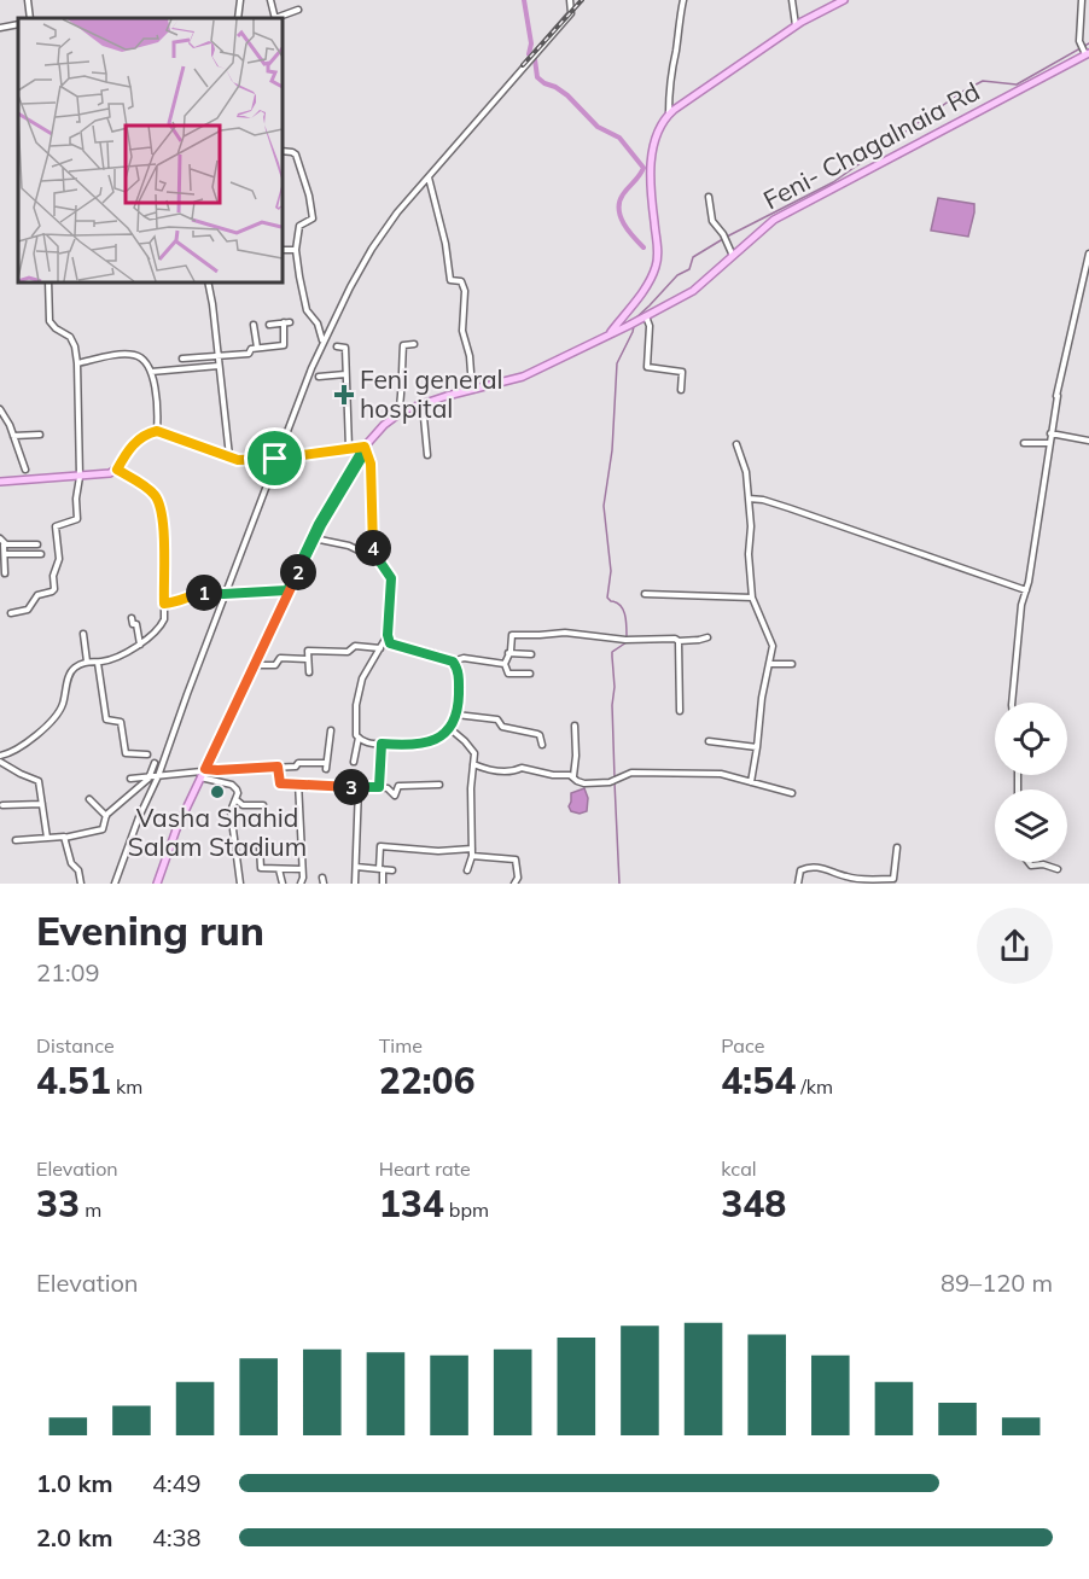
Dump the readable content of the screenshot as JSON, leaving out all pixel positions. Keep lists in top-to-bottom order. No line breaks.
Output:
{"streets":{"main road":["Feni- Chagalnaia Rd"]},"places":{"health":["Feni general hospital"],"other":["Vasha Shahid Salam Stadium"]},"page":{"pins":["4","2","1","3"],"heading":["Evening run","21:09"],"stats":[["Distance","4.51 km"],["Time","22:06"],["Pace","4:54 /km"],["Elevation","33 m"],["Heart rate","134 bpm"],["kcal","348"]],"chart":["Elevation","89–120 m"],"list":[{"name":"1.0 km","note":"4:49"},{"name":"2.0 km","note":"4:38"}]}}
